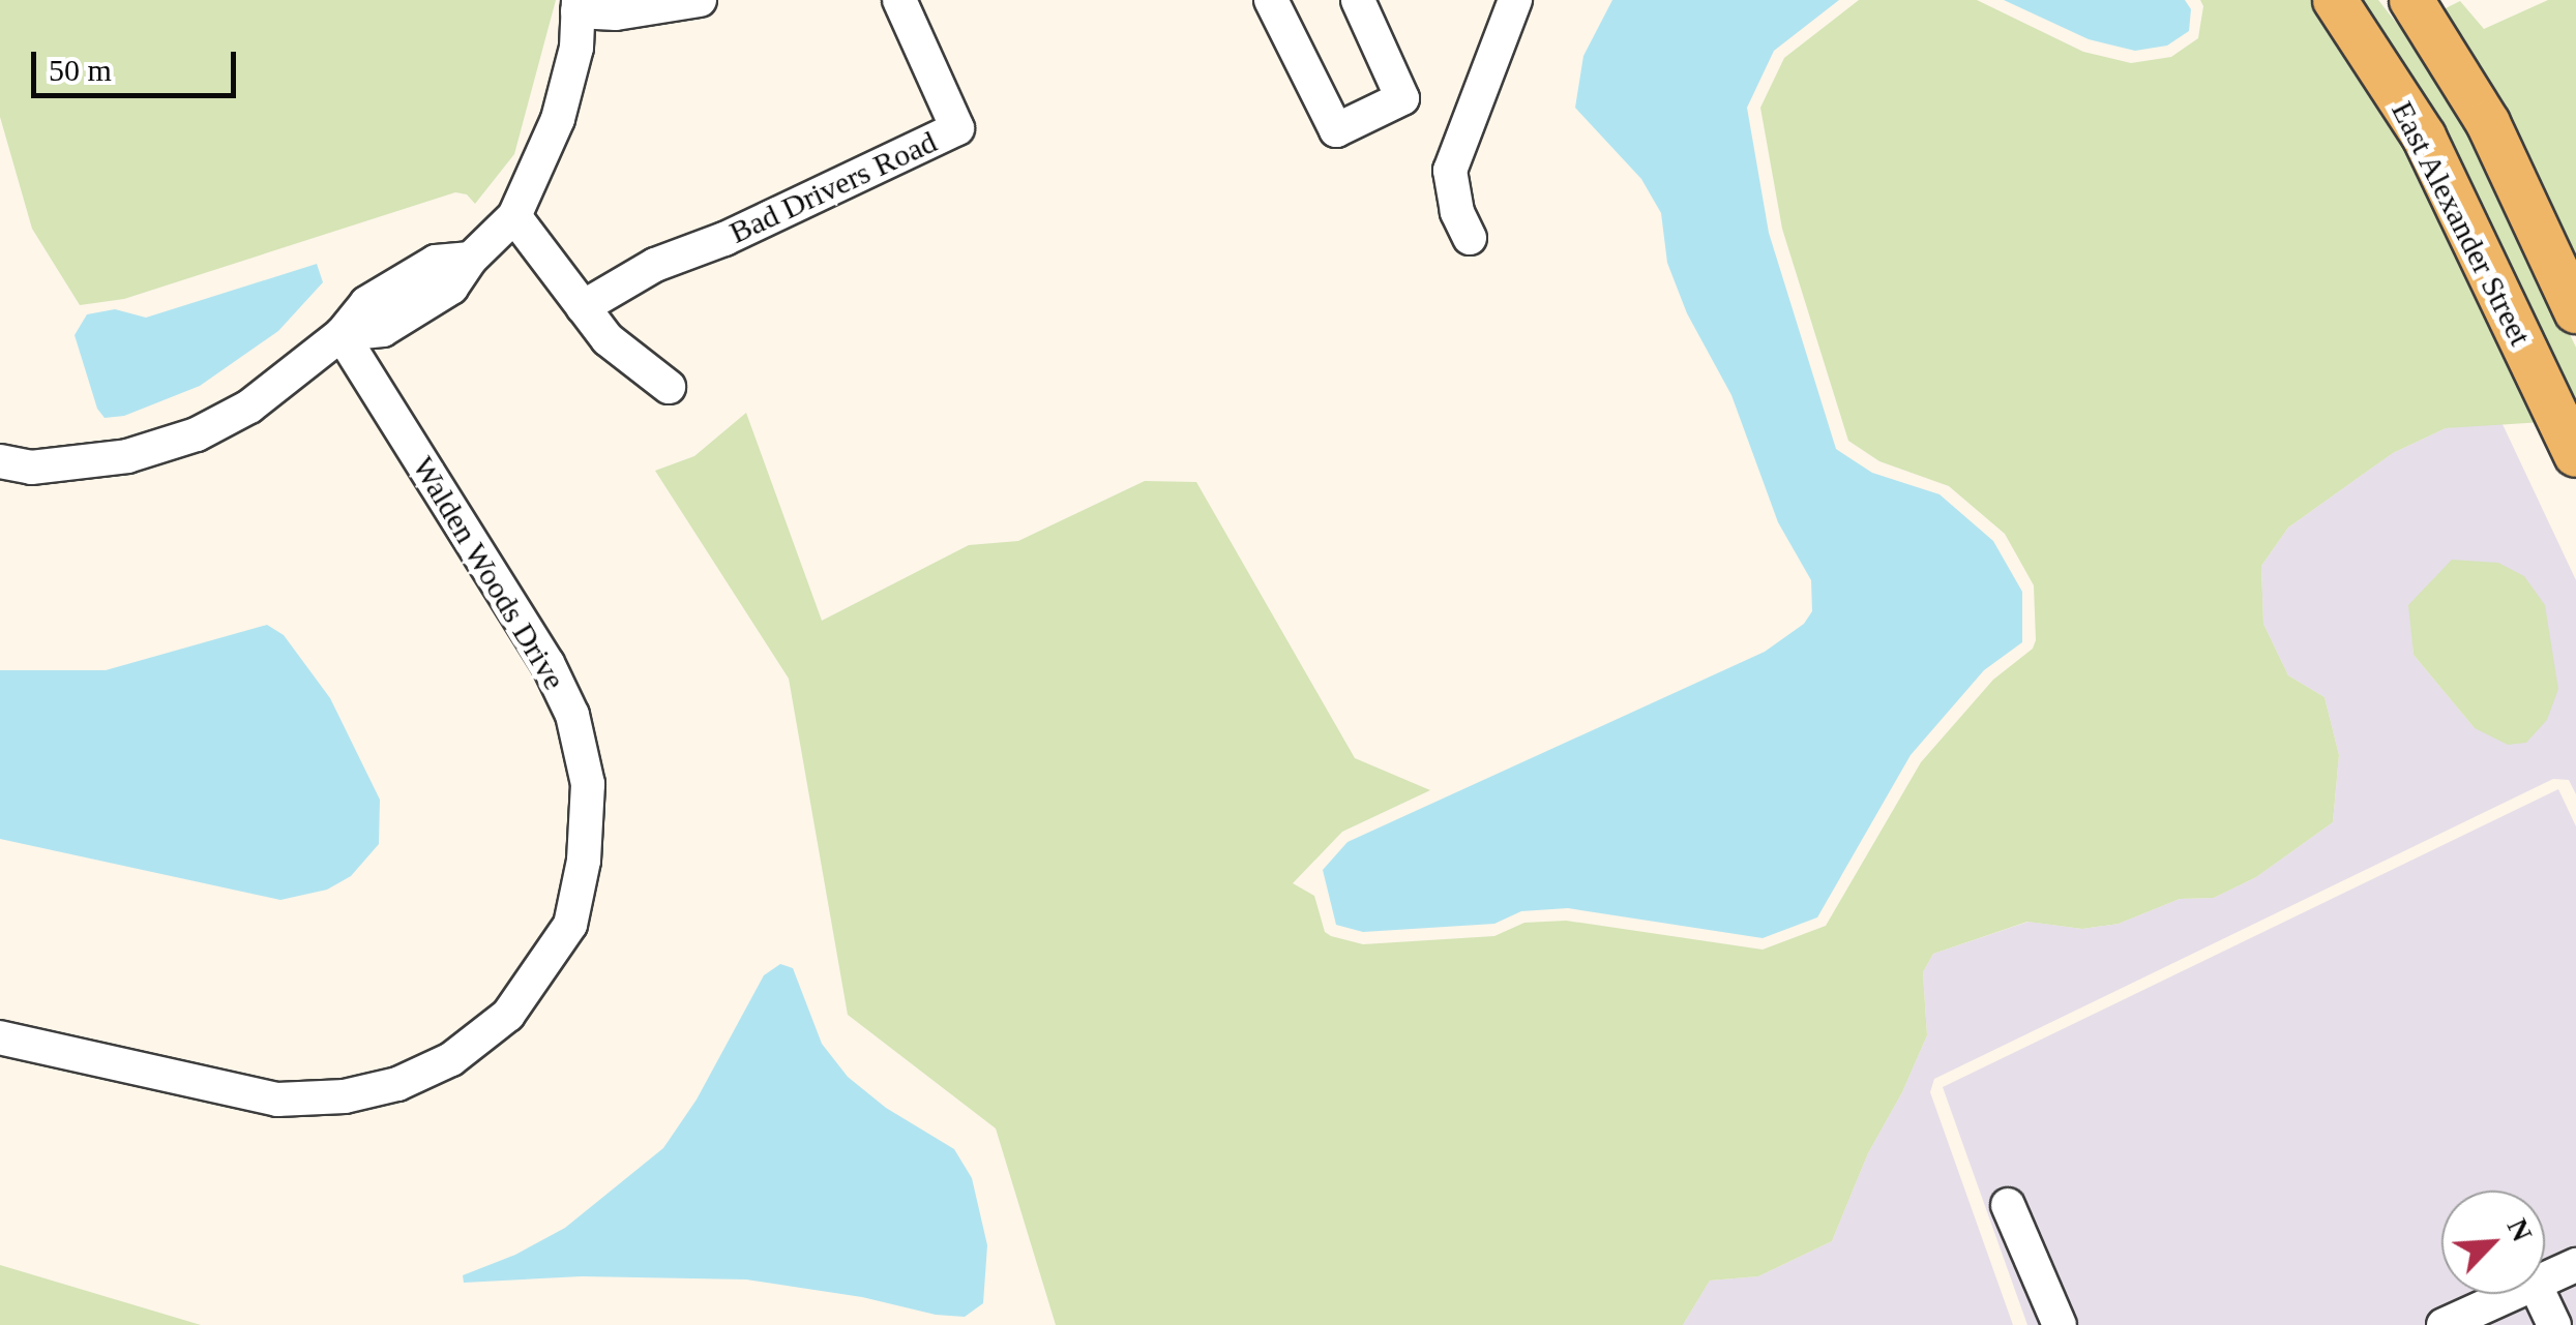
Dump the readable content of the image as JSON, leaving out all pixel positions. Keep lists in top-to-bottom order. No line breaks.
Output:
{"streets":{"main road":["East Alexander Street"],"street":["Bad Drivers Road","Walden Woods Drive"]},"scale_bar":"50 m","north":"top right"}
